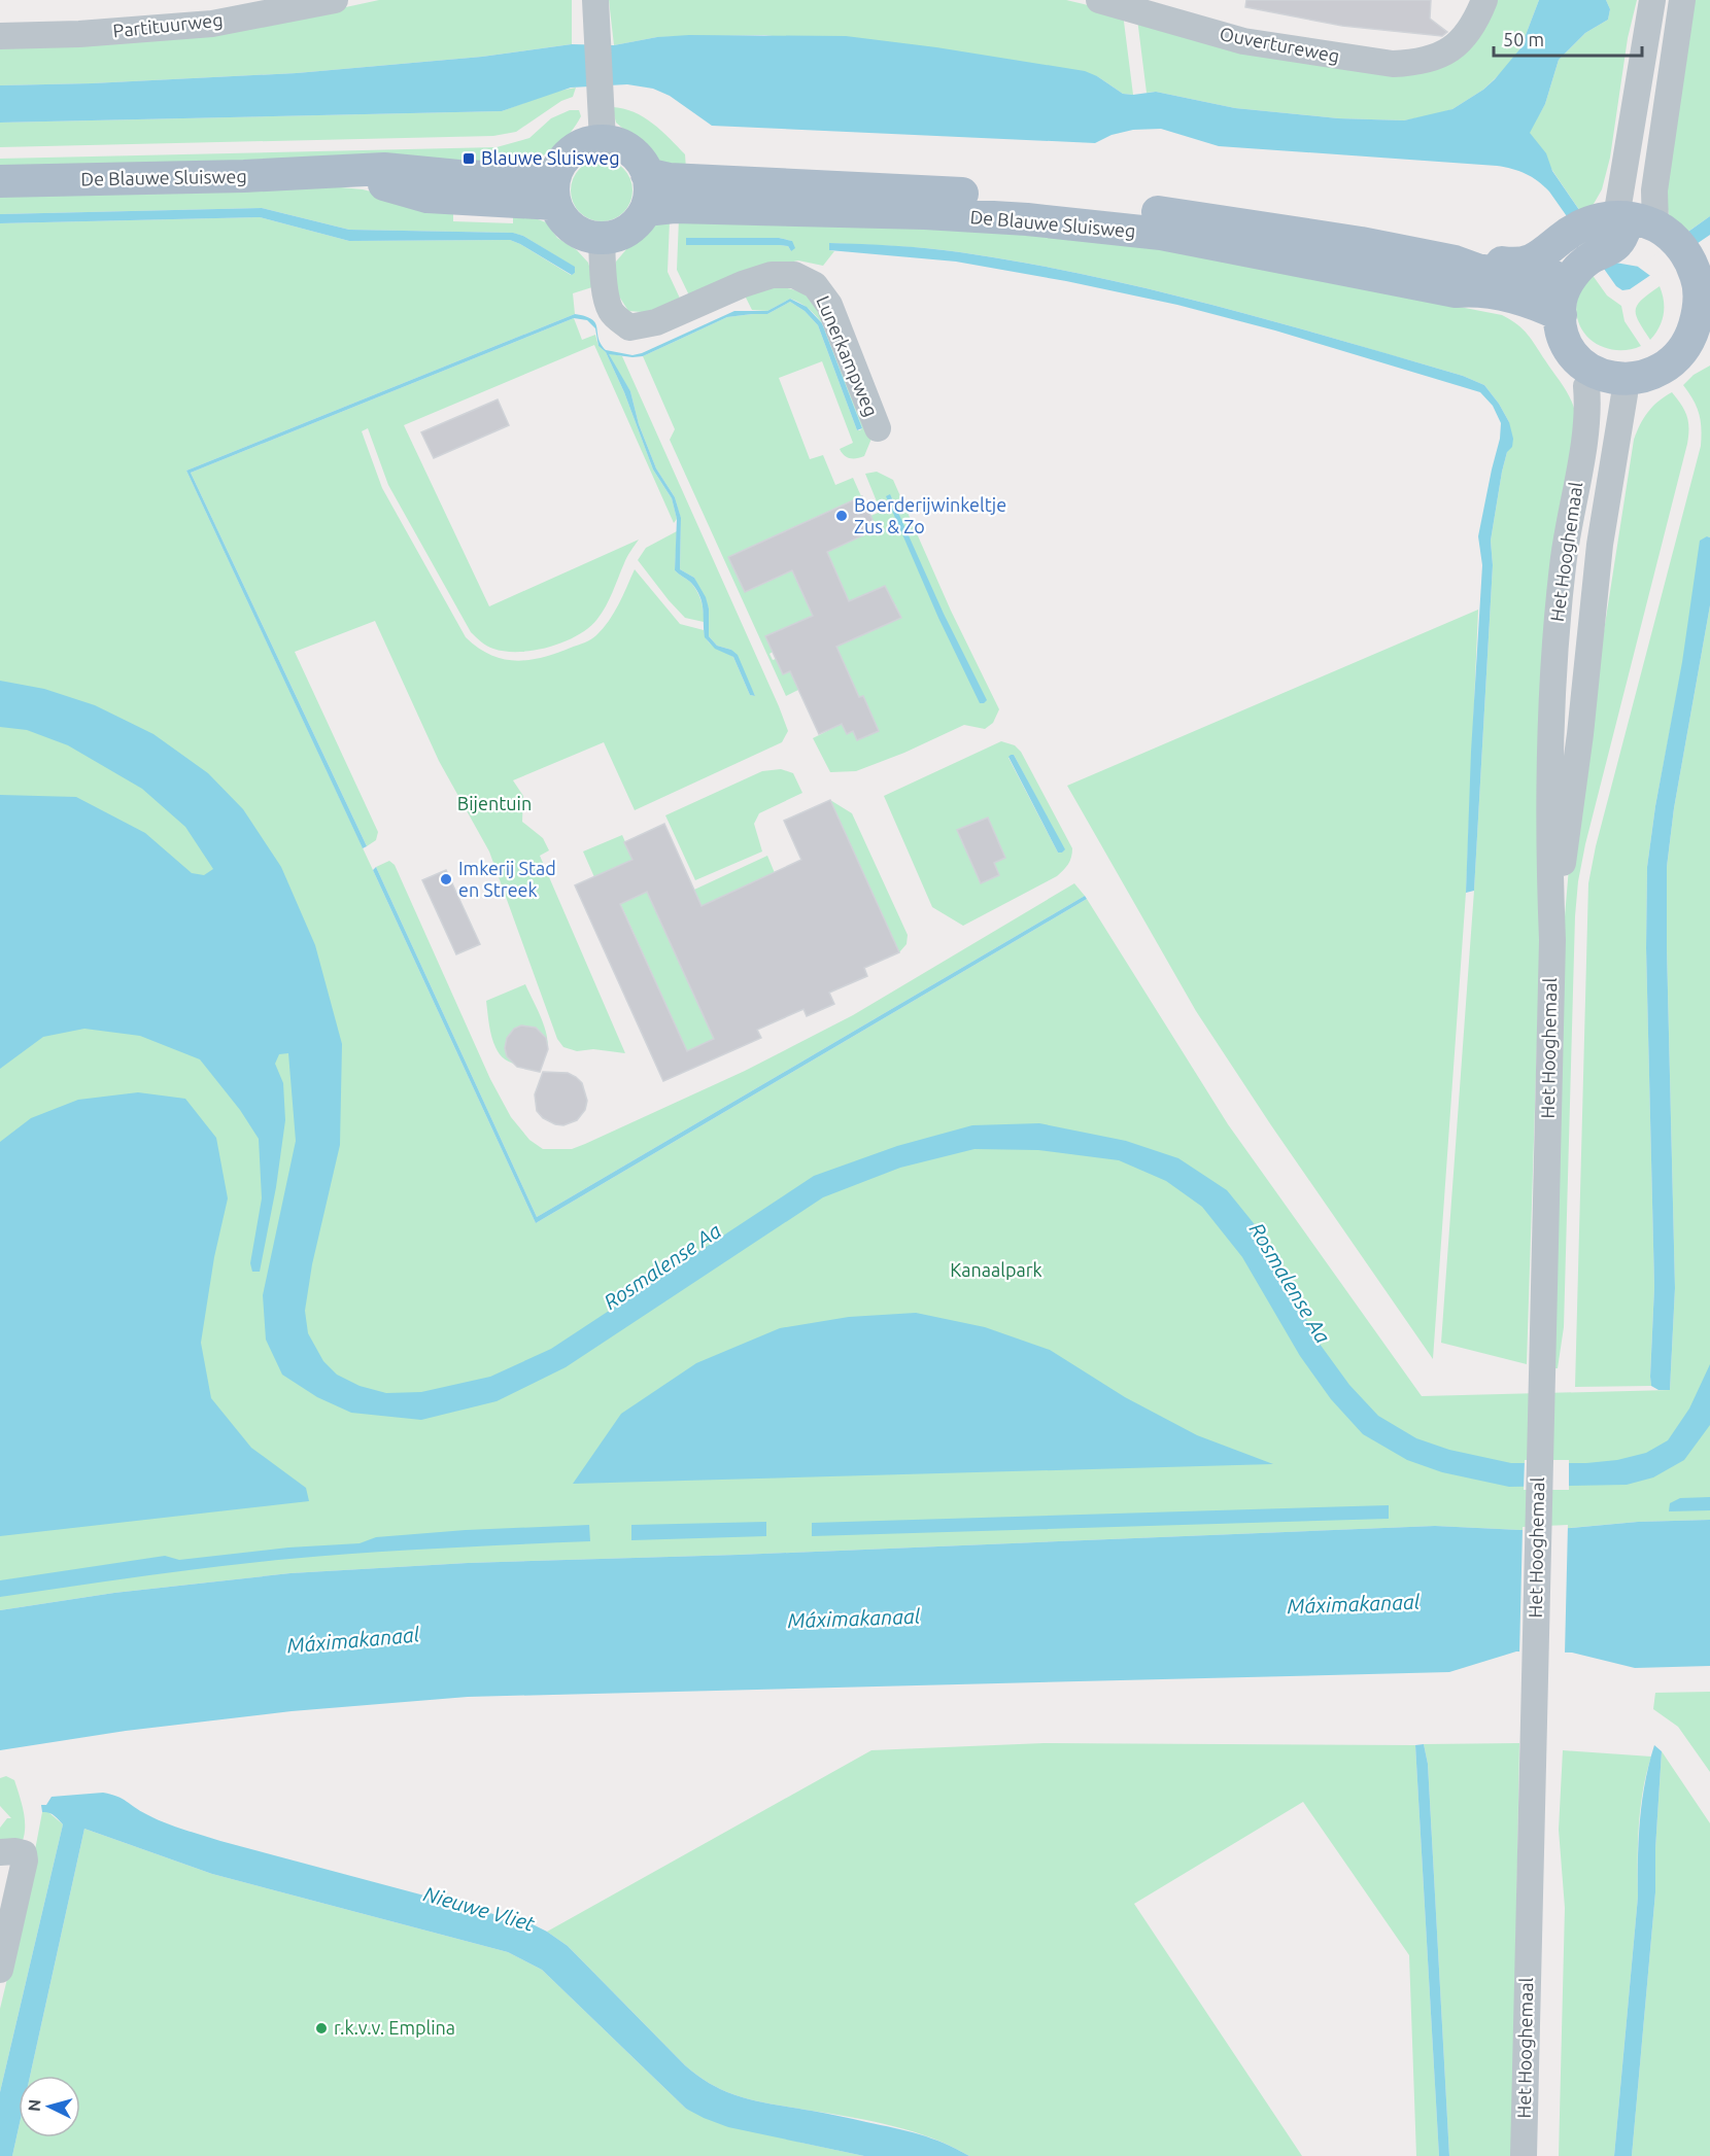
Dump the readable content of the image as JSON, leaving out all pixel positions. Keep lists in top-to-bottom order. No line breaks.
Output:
{"streets":{"main road":["De Blauwe Sluisweg"],"street":["Partituurweg","Ouvertureweg","Lunerkampweg","Het Hooghemaal"]},"crossings":[["De Blauwe Sluisweg","Lunerkampweg"],["De Blauwe Sluisweg","Het Hooghemaal"]],"water":["Rosmalense Aa","Máximakanaal","Nieuwe Vliet"],"parks":["Bijentuin","Kanaalpark"],"places":{"transit":["Blauwe Sluisweg"],"other":["Boerderijwinkeltje Zus & Zo","Imkerij Stad en Streek","r.k.v.v. Emplina"]},"scale_bar":"50 m","north":"left"}
